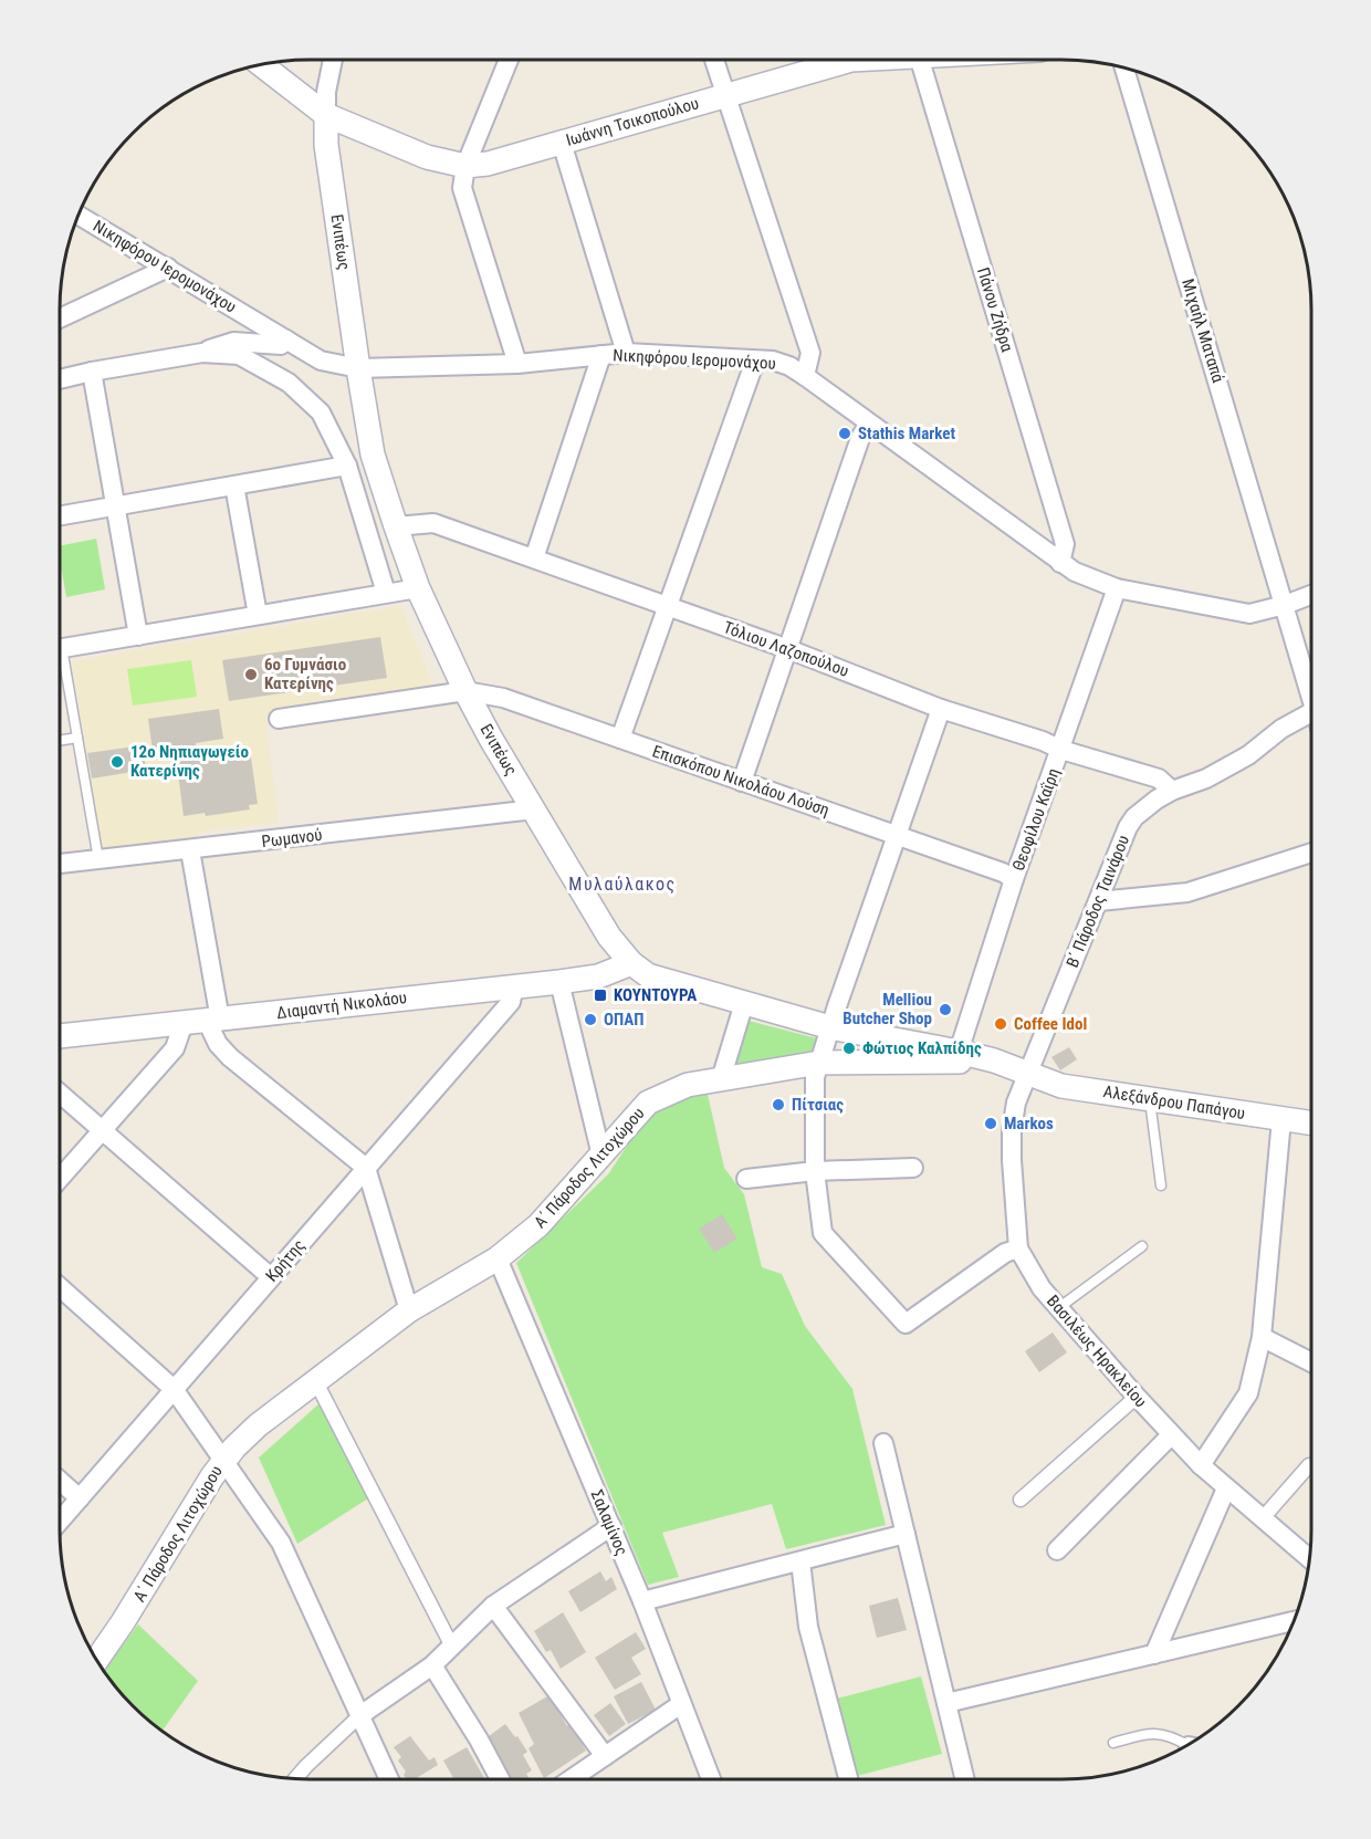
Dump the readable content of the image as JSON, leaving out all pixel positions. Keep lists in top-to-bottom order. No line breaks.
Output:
{"streets":{"street":["Ιωάννη Τσικοπούλου","Ενιπέως","Νικηφόρου Ιερομονάχου","Πάνου Ζήδρα","Μιχαήλ Ματαπά","Τόλιου Λαζοπούλου","Επισκόπου Νικολάου Λούση","Θεοφίλου Καΐρη","Ρωμανού","Β΄ Πάροδος Ταινάρου","Διαμαντή Νικολάου","Αλεξάνδρου Παπάγου","Α΄ Πάροδος Λιτοχώρου","Κρήτης","Βασιλέως Ηρακλείου","Σαλαμίνος"]},"crossings":[["Ιωάννη Τσικοπούλου","Ενιπέως"],["Ενιπέως","Νικηφόρου Ιερομονάχου"],["Ενιπέως","Τόλιου Λαζοπούλου"],["Ενιπέως","Επισκόπου Νικολάου Λούση"],["Ενιπέως","Θεοφίλου Καΐρη"],["Ενιπέως","Ρωμανού"],["Ενιπέως","Β΄ Πάροδος Ταινάρου"],["Ενιπέως","Διαμαντή Νικολάου"],["Ενιπέως","Αλεξάνδρου Παπάγου"],["Ενιπέως","Α΄ Πάροδος Λιτοχώρου"],["Ενιπέως","Βασιλέως Ηρακλείου"],["Νικηφόρου Ιερομονάχου","Πάνου Ζήδρα"],["Νικηφόρου Ιερομονάχου","Μιχαήλ Ματαπά"],["Νικηφόρου Ιερομονάχου","Θεοφίλου Καΐρη"],["Τόλιου Λαζοπούλου","Θεοφίλου Καΐρη"],["Τόλιου Λαζοπούλου","Β΄ Πάροδος Ταινάρου"],["Επισκόπου Νικολάου Λούση","Θεοφίλου Καΐρη"],["Β΄ Πάροδος Ταινάρου","Αλεξάνδρου Παπάγου"],["Β΄ Πάροδος Ταινάρου","Βασιλέως Ηρακλείου"],["Διαμαντή Νικολάου","Κρήτης"],["Αλεξάνδρου Παπάγου","Βασιλέως Ηρακλείου"],["Α΄ Πάροδος Λιτοχώρου","Σαλαμίνος"]],"districts":["Μυλαύλακος"],"places":{"other":["Stathis Market","6ο Γυμνάσιο Κατερίνης","12ο Νηπιαγωγείο Κατερίνης","Melliou Butcher Shop","ΟΠΑΠ","Coffee Idol","Φώτιος Καλπίδης","Πίτσιας","Markos"],"transit":["ΚΟΥΝΤΟΥΡΑ"]}}
